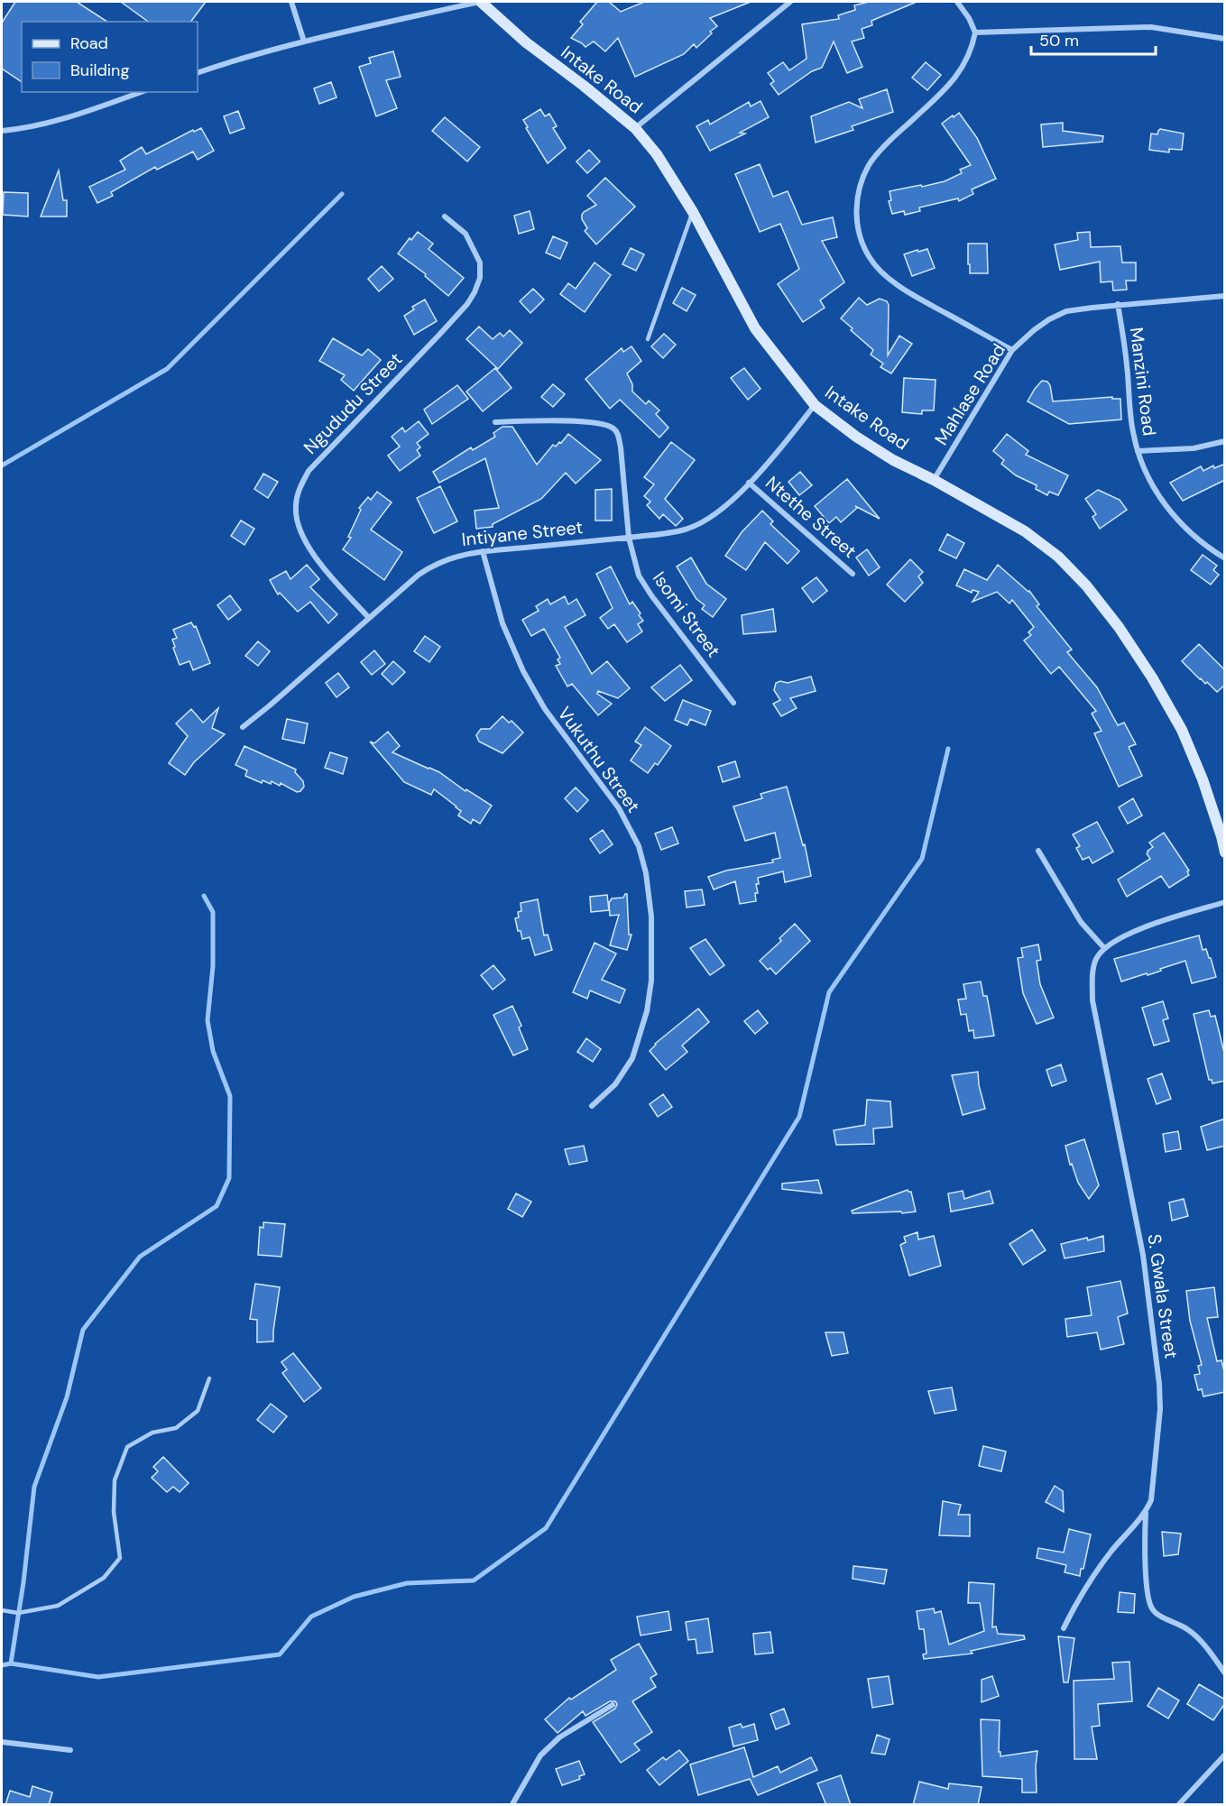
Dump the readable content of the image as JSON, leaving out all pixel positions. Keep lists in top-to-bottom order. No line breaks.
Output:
{"streets":{"street":["Intake Road","Manzini Road","Mahlase Road","Ngududu Street","Ntethe Street","Intiyane Street","Isomi Street","Vukuthu Street","S. Gwala Street"]},"crossings":[["Intake Road","Mahlase Road"],["Intake Road","Intiyane Street"],["Manzini Road","Mahlase Road"],["Ngududu Street","Intiyane Street"],["Ntethe Street","Intiyane Street"],["Intiyane Street","Isomi Street"],["Intiyane Street","Vukuthu Street"]],"legend":["Road","Building"],"scale_bar":"50 m"}
